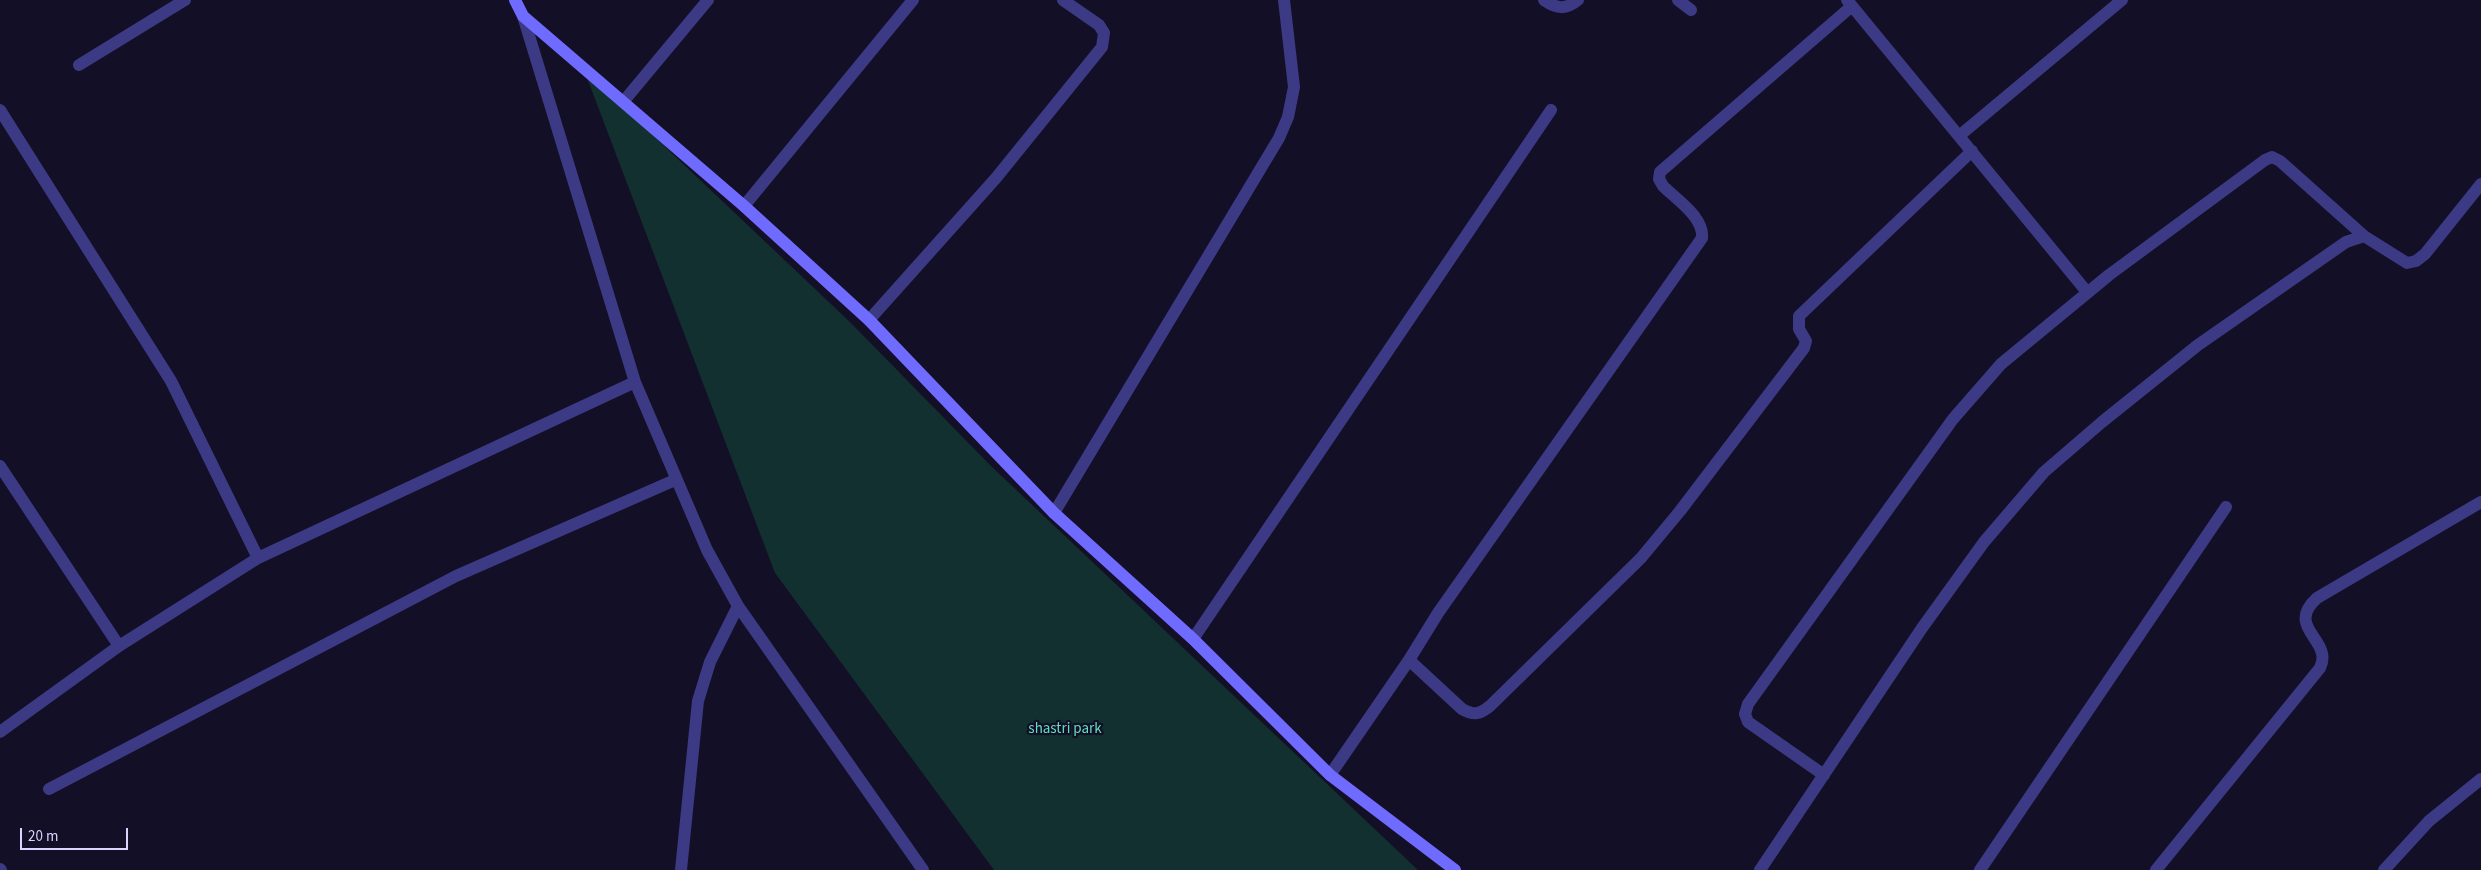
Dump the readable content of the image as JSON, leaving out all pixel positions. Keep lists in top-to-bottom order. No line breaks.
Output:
{"parks":["shastri park"],"scale_bar":"20 m"}
